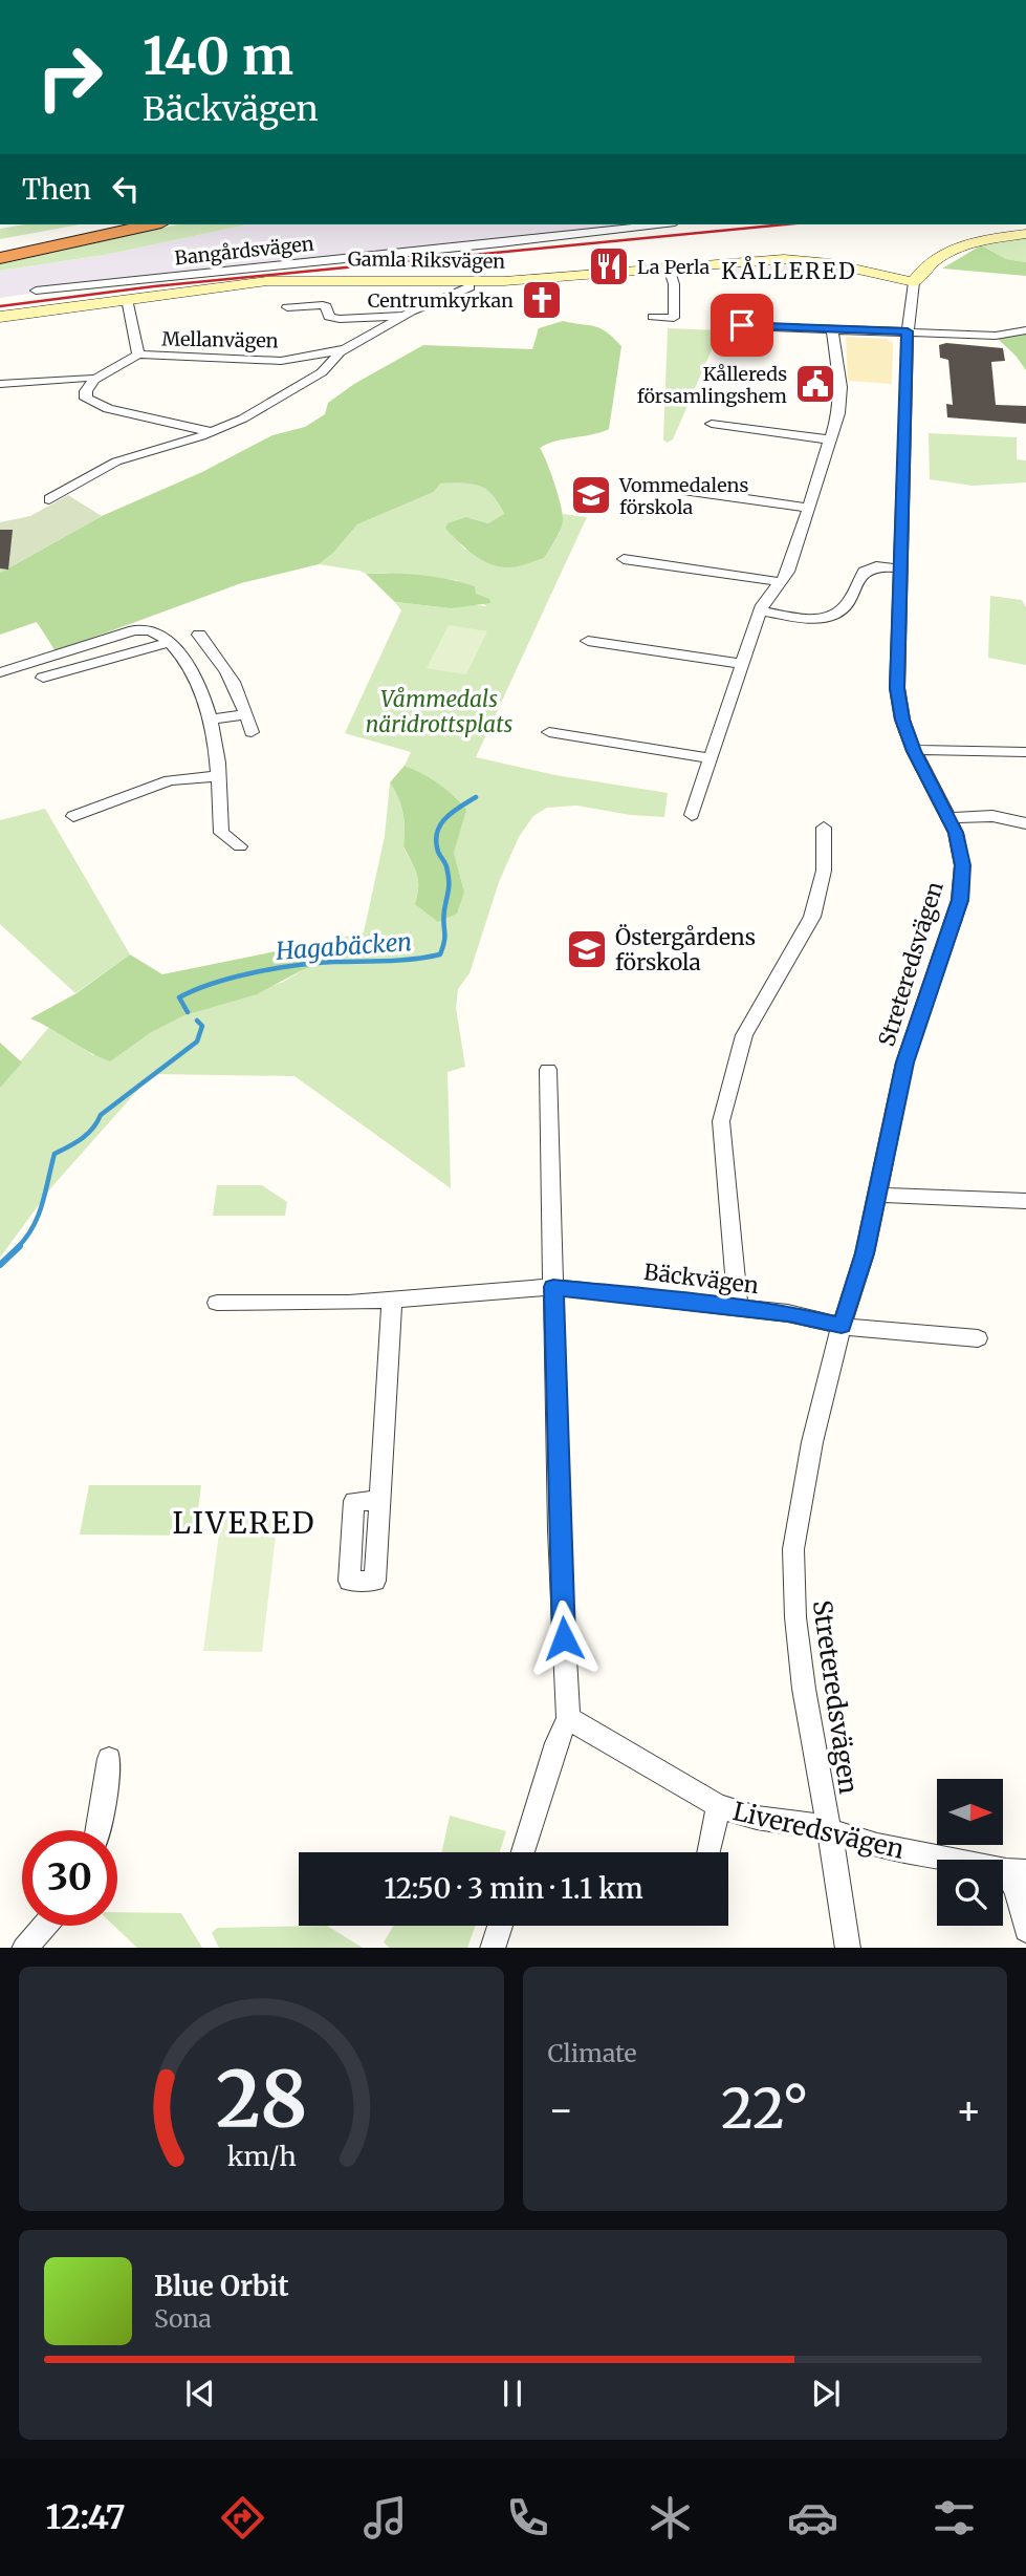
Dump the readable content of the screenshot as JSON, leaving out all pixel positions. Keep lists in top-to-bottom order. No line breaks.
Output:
{"streets":{"street":["Bangårdsvägen","Gamla Riksvägen","Mellanvägen","Streteredsvägen","Bäckvägen","Liveredsvägen"]},"crossings":[["Gamla Riksvägen","Streteredsvägen"],["Streteredsvägen","Bäckvägen"],["Streteredsvägen","Liveredsvägen"]],"districts":["KÅLLERED","LIVERED"],"water":["Hagabäcken"],"parks":["Våmmedals näridrottsplats"],"places":{"restaurant":["La Perla"],"church":["Centrumkyrkan"],"public building":["Kållereds församlingshem"],"school or university":["Vommedalens förskola","Östergårdens förskola"]},"north":"right","page":{"turn":["140 m","Bäckvägen"],"then":"Then","limit":"30","trip":"12:50 · 3 min · 1.1 km","tile":"Climate","heat":["−","22°","+"],"song":["Blue Orbit","Sona"],"tabs":"12:47","gauge":["28","km/h"]}}
